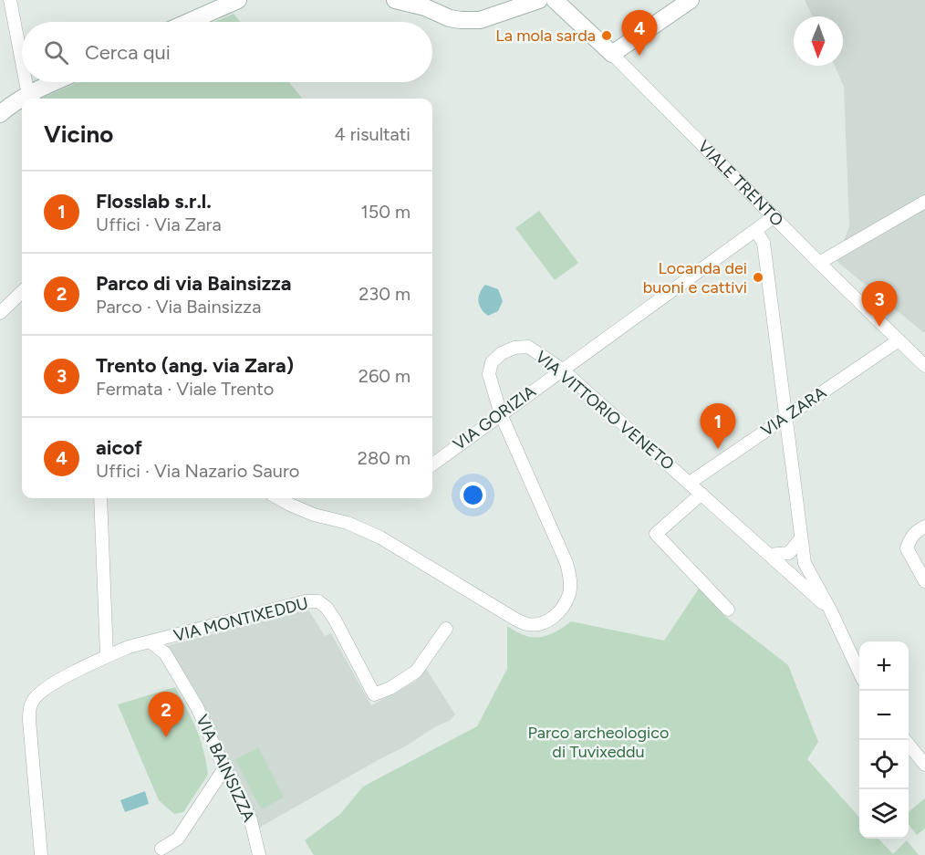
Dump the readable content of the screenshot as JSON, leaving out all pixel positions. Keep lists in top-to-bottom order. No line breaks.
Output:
{"streets":{"street":["VIALE TRENTO","VIA VITTORIO VENETO","VIA ZARA","VIA GORIZIA","VIA MONTIXEDDU","VIA BAINSIZZA"]},"crossings":[["VIALE TRENTO","VIA ZARA"],["VIALE TRENTO","VIA GORIZIA"],["VIA VITTORIO VENETO","VIA ZARA"],["VIA VITTORIO VENETO","VIA GORIZIA"],["VIA MONTIXEDDU","VIA BAINSIZZA"]],"parks":["Parco archeologico di Tuvixeddu"],"places":["La mola sarda","Locanda dei buoni e cattivi"],"north":"bottom","page":{"pins":["4","3","1","2"],"search":"Cerca qui","heading":["Vicino","4 risultati"],"list":[{"mark":"1","name":"Flosslab s.r.l.","note":"Uffici · Via Zara","value":"150 m"},{"mark":"2","name":"Parco di via Bainsizza","note":"Parco · Via Bainsizza","value":"230 m"},{"mark":"3","name":"Trento (ang. via Zara)","note":"Fermata · Viale Trento","value":"260 m"},{"mark":"4","name":"aicof","note":"Uffici · Via Nazario Sauro","value":"280 m"}],"map_buttons":["+","−"]}}
